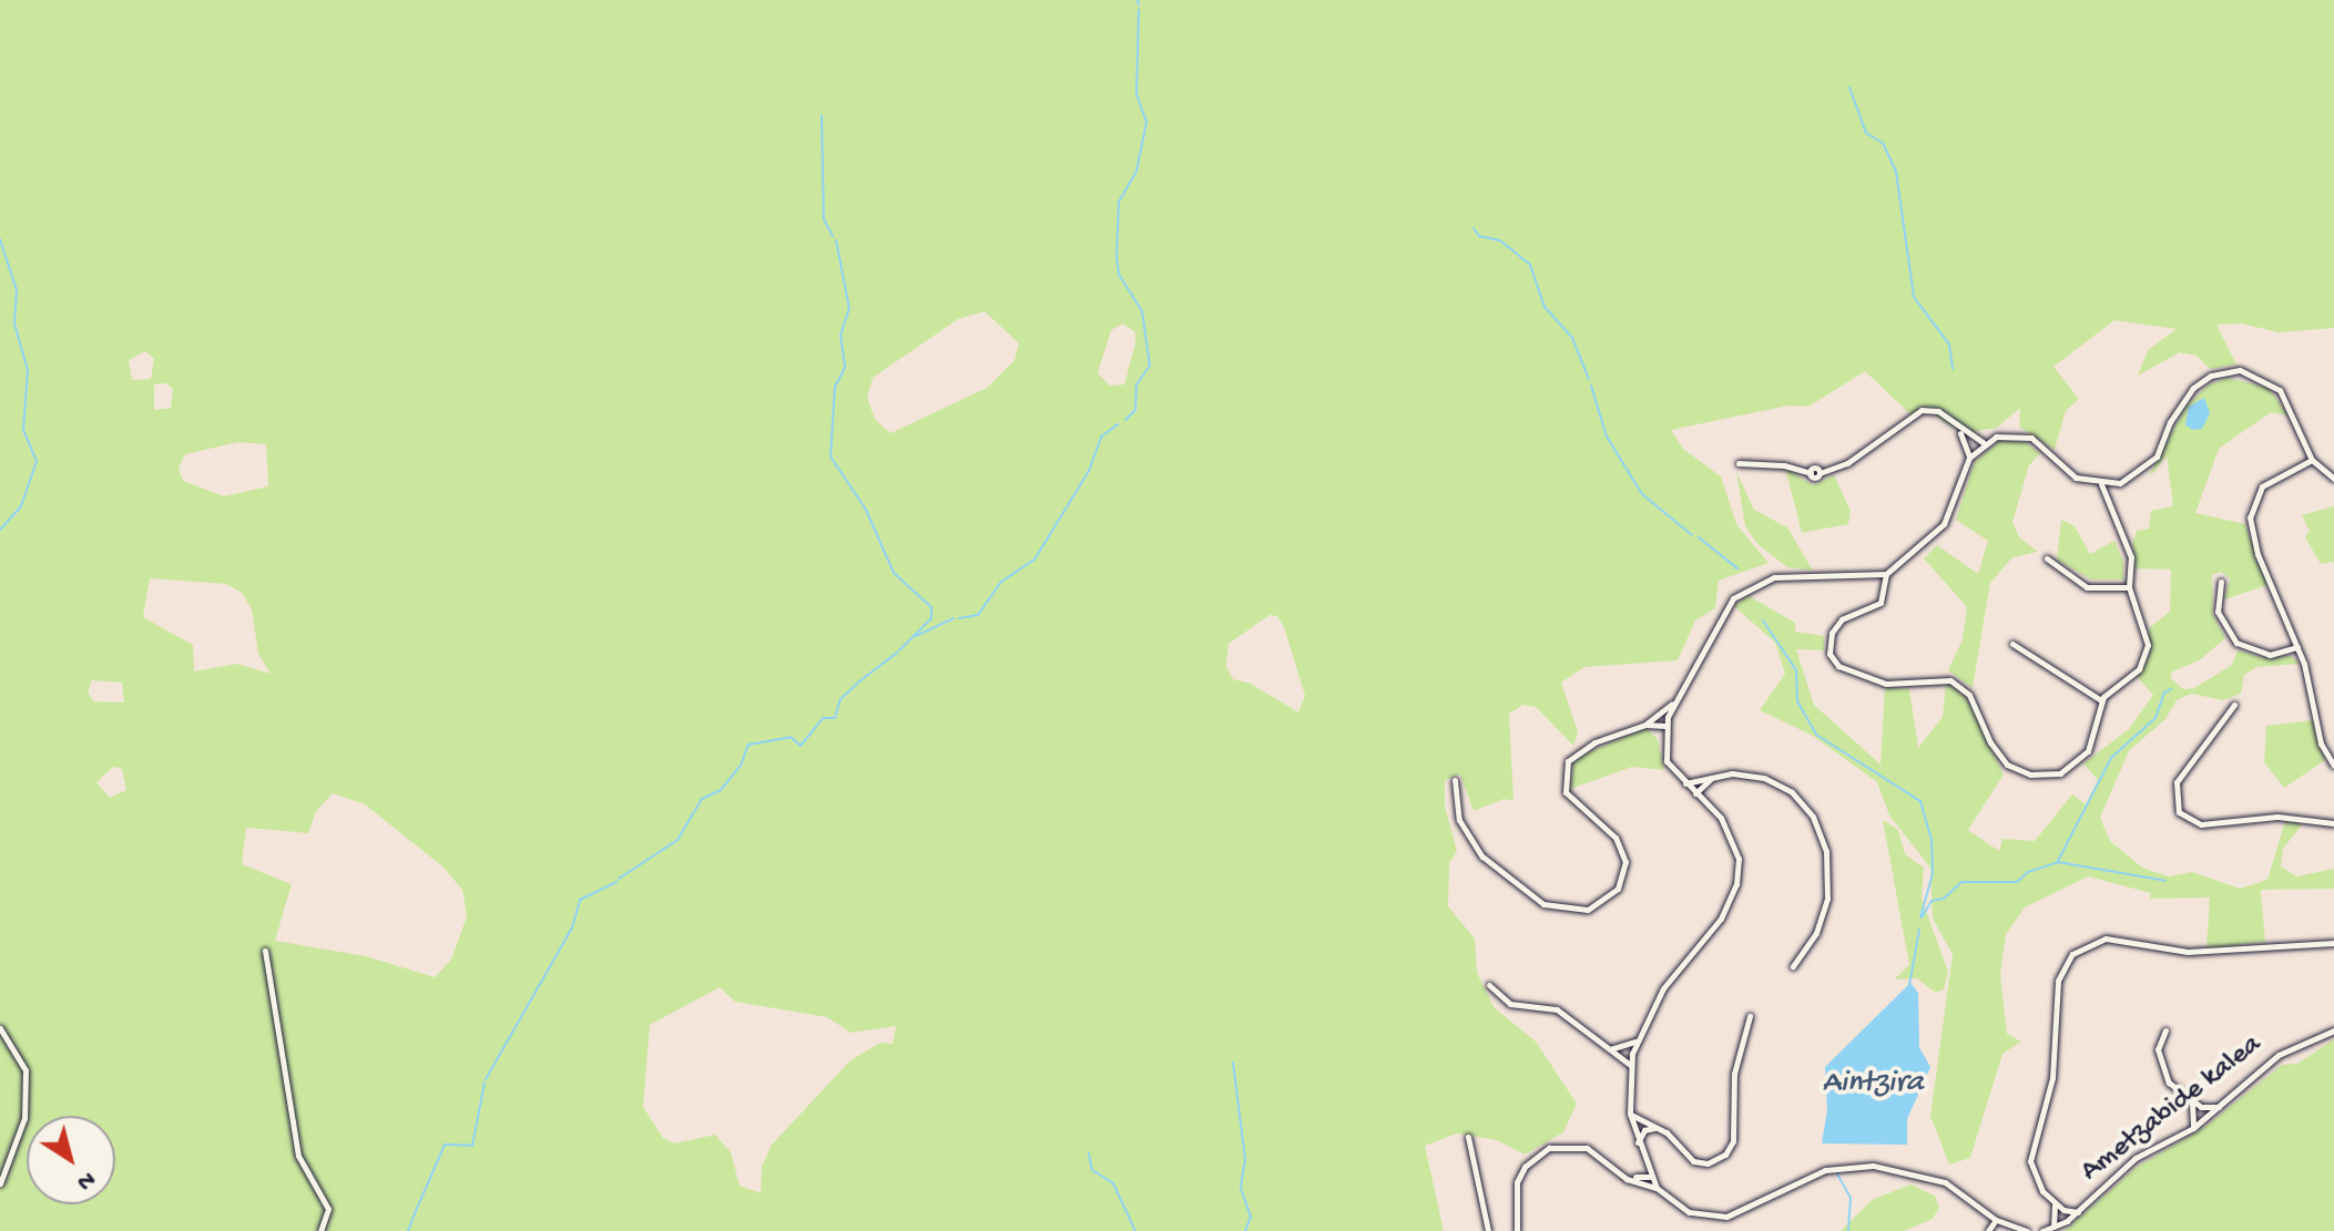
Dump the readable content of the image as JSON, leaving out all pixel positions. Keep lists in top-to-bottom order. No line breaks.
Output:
{"streets":{"street":["Ametzabide kalea"]},"water":["Aintzira"],"north":"bottom right"}
